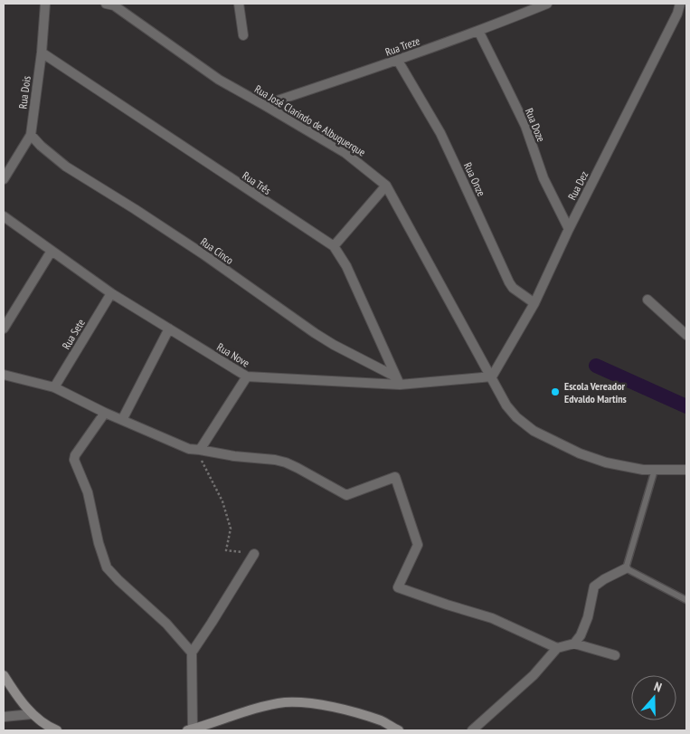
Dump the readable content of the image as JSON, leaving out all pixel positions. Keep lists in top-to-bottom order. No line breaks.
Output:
{"streets":{"street":["Rua Treze","Rua Dois","Rua José Clarindo de Albuquerque","Rua Doze","Rua Onze","Rua Três","Rua Dez","Rua Cinco","Rua Sete","Rua Nove"]},"crossings":[["Rua Treze","Rua José Clarindo de Albuquerque"],["Rua Treze","Rua Doze"],["Rua Treze","Rua Onze"],["Rua Dois","Rua Três"],["Rua Dois","Rua Cinco"],["Rua José Clarindo de Albuquerque","Rua Dez"],["Rua José Clarindo de Albuquerque","Rua Nove"],["Rua Doze","Rua Dez"],["Rua Onze","Rua Dez"],["Rua Três","Rua Cinco"],["Rua Três","Rua Nove"],["Rua Dez","Rua Nove"],["Rua Cinco","Rua Nove"],["Rua Sete","Rua Nove"]],"places":["Escola Vereador Edvaldo Martins"],"north":"top"}
